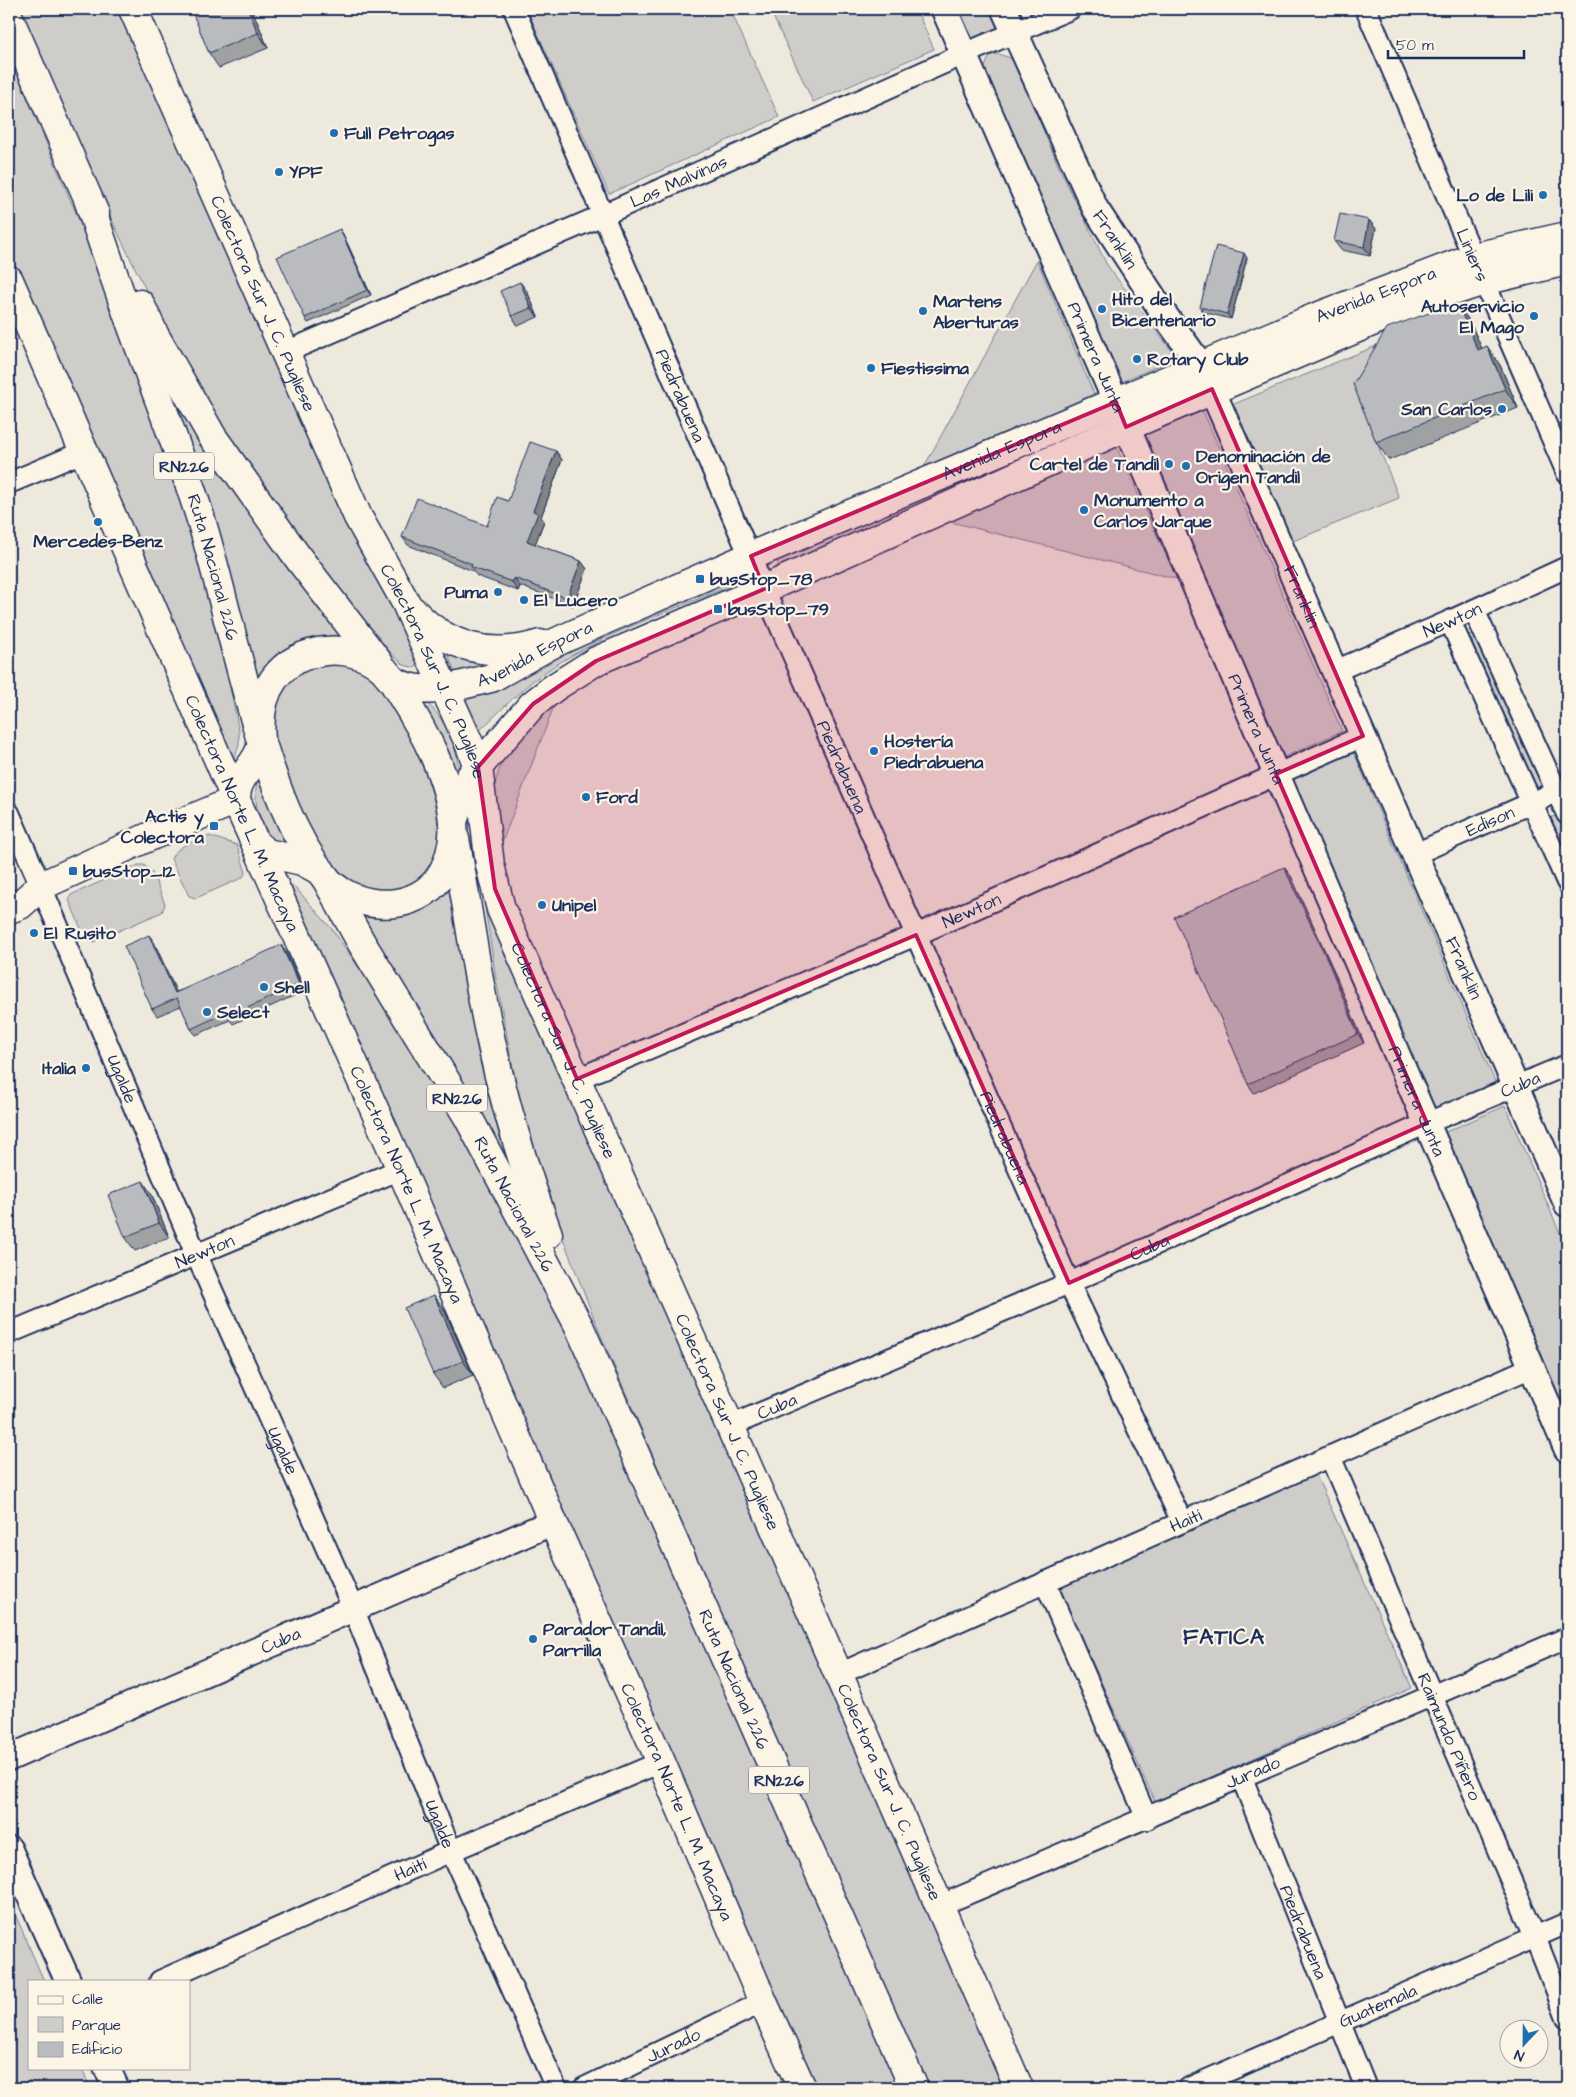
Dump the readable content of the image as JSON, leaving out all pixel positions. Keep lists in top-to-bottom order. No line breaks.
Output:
{"streets":{"main road":["Avenida Espora","Colectora Sur J. C. Pugliese","RN226","Ruta Nacional 226","Colectora Norte L. M. Macaya"],"street":["Las Malvinas","Franklin","Liniers","Primera Junta","Piedrabuena","Newton","Edison","Ugalde","Cuba","Haití","Raimundo Piñero","Jurado","Guatemala"]},"crossings":[["Las Malvinas","Franklin"],["Las Malvinas","Colectora Sur J. C. Pugliese"],["Las Malvinas","Primera Junta"],["Las Malvinas","Piedrabuena"],["Franklin","Avenida Espora"],["Franklin","Newton"],["Franklin","Edison"],["Franklin","Cuba"],["Liniers","Avenida Espora"],["Avenida Espora","Colectora Sur J. C. Pugliese"],["Avenida Espora","Primera Junta"],["Avenida Espora","Piedrabuena"],["Avenida Espora","Ruta Nacional 226"],["Colectora Sur J. C. Pugliese","Newton"],["Colectora Sur J. C. Pugliese","Cuba"],["Colectora Sur J. C. Pugliese","Haití"],["Colectora Sur J. C. Pugliese","Jurado"],["Primera Junta","Newton"],["Primera Junta","Cuba"],["Primera Junta","Haití"],["Piedrabuena","Newton"],["Piedrabuena","Cuba"],["Piedrabuena","Haití"],["Piedrabuena","Jurado"],["Piedrabuena","Guatemala"],["Newton","Colectora Norte L. M. Macaya"],["Newton","Ugalde"],["Colectora Norte L. M. Macaya","Cuba"],["Colectora Norte L. M. Macaya","Haití"],["Colectora Norte L. M. Macaya","Jurado"],["Ugalde","Cuba"],["Ugalde","Haití"],["Haití","Raimundo Piñero"],["Raimundo Piñero","Jurado"],["Raimundo Piñero","Guatemala"]],"districts":["FATICA"],"places":{"other":["Full Petrogas","YPF","Lo de Lili","Hito del Bicentenario","Martens Aberturas","Autoservicio El Mago","Rotary Club","Fiestissima","San Carlos","Cartel de Tandil","Denominación de Origen Tandil","Monumento a Carlos Jarque","Mercedes-Benz","Puma","El Lucero","Hostería Piedrabuena","Ford","Unipel","El Rusito","Shell","Select","Italia","Parador Tandil, Parrilla"],"transit":["busStop_78","busStop_79","Actis y Colectora","busStop_12"]},"legend":["Calle","Parque","Edificio"],"scale_bar":"50 m","north":"bottom"}
